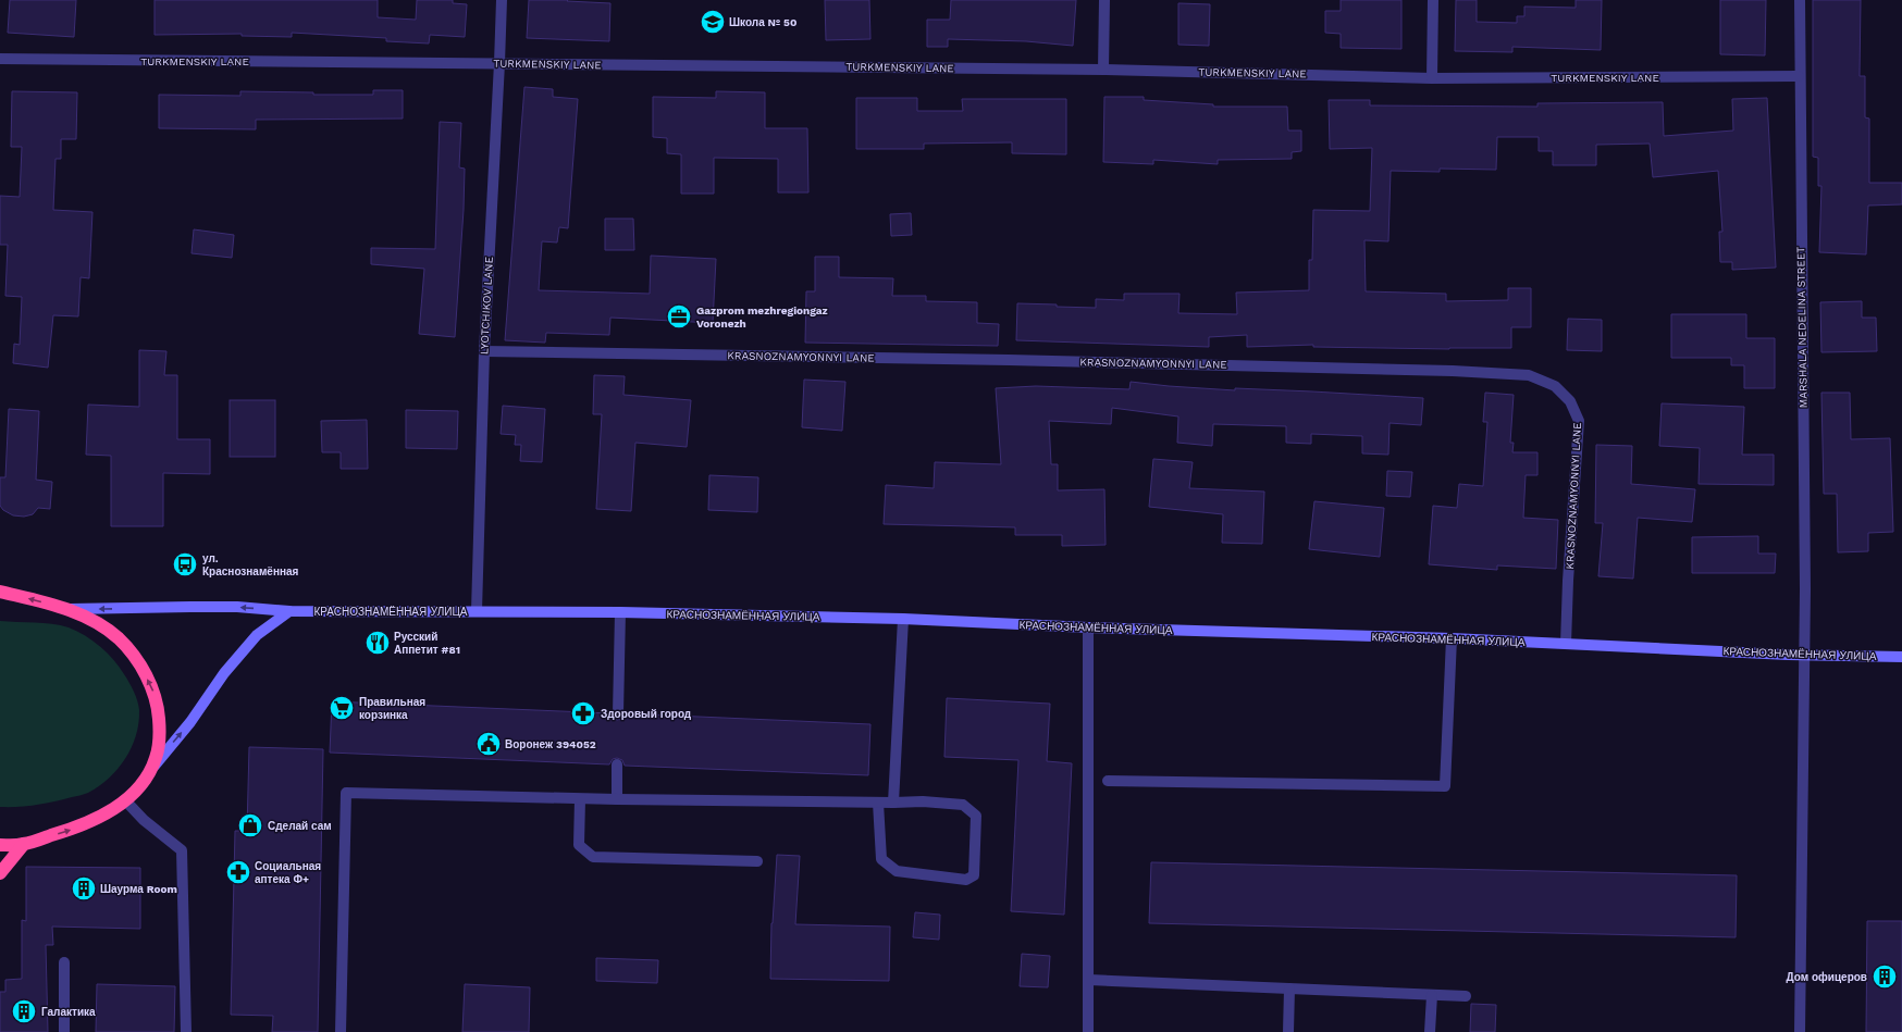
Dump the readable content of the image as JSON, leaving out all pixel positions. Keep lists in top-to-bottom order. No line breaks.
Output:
{"streets":{"street":["TURKMENSKIY LANE","LYOTCHIKOV LANE","MARSHALA NEDELINA STREET","KRASNOZNAMYONNYI LANE","КРАСНОЗНАМЁННАЯ УЛИЦА"]},"crossings":[["TURKMENSKIY LANE","LYOTCHIKOV LANE"],["TURKMENSKIY LANE","MARSHALA NEDELINA STREET"],["LYOTCHIKOV LANE","KRASNOZNAMYONNYI LANE"],["LYOTCHIKOV LANE","КРАСНОЗНАМЁННАЯ УЛИЦА"],["MARSHALA NEDELINA STREET","КРАСНОЗНАМЁННАЯ УЛИЦА"],["KRASNOZNAMYONNYI LANE","КРАСНОЗНАМЁННАЯ УЛИЦА"]],"places":{"school or university":["Школа № 50"],"office":["Gazprom mezhregiongaz Voronezh"],"bus stop":["ул. Краснознамённая"],"restaurant":["Русский Аппетит #81"],"supermarket":["Правильная корзинка"],"pharmacy":["Здоровый город","Социальная аптека Ф+"],"public building":["Воронеж 394052"],"shop":["Сделай сам"],"building":["Шаурма Room","Дом офицеров","Галактика"]}}
